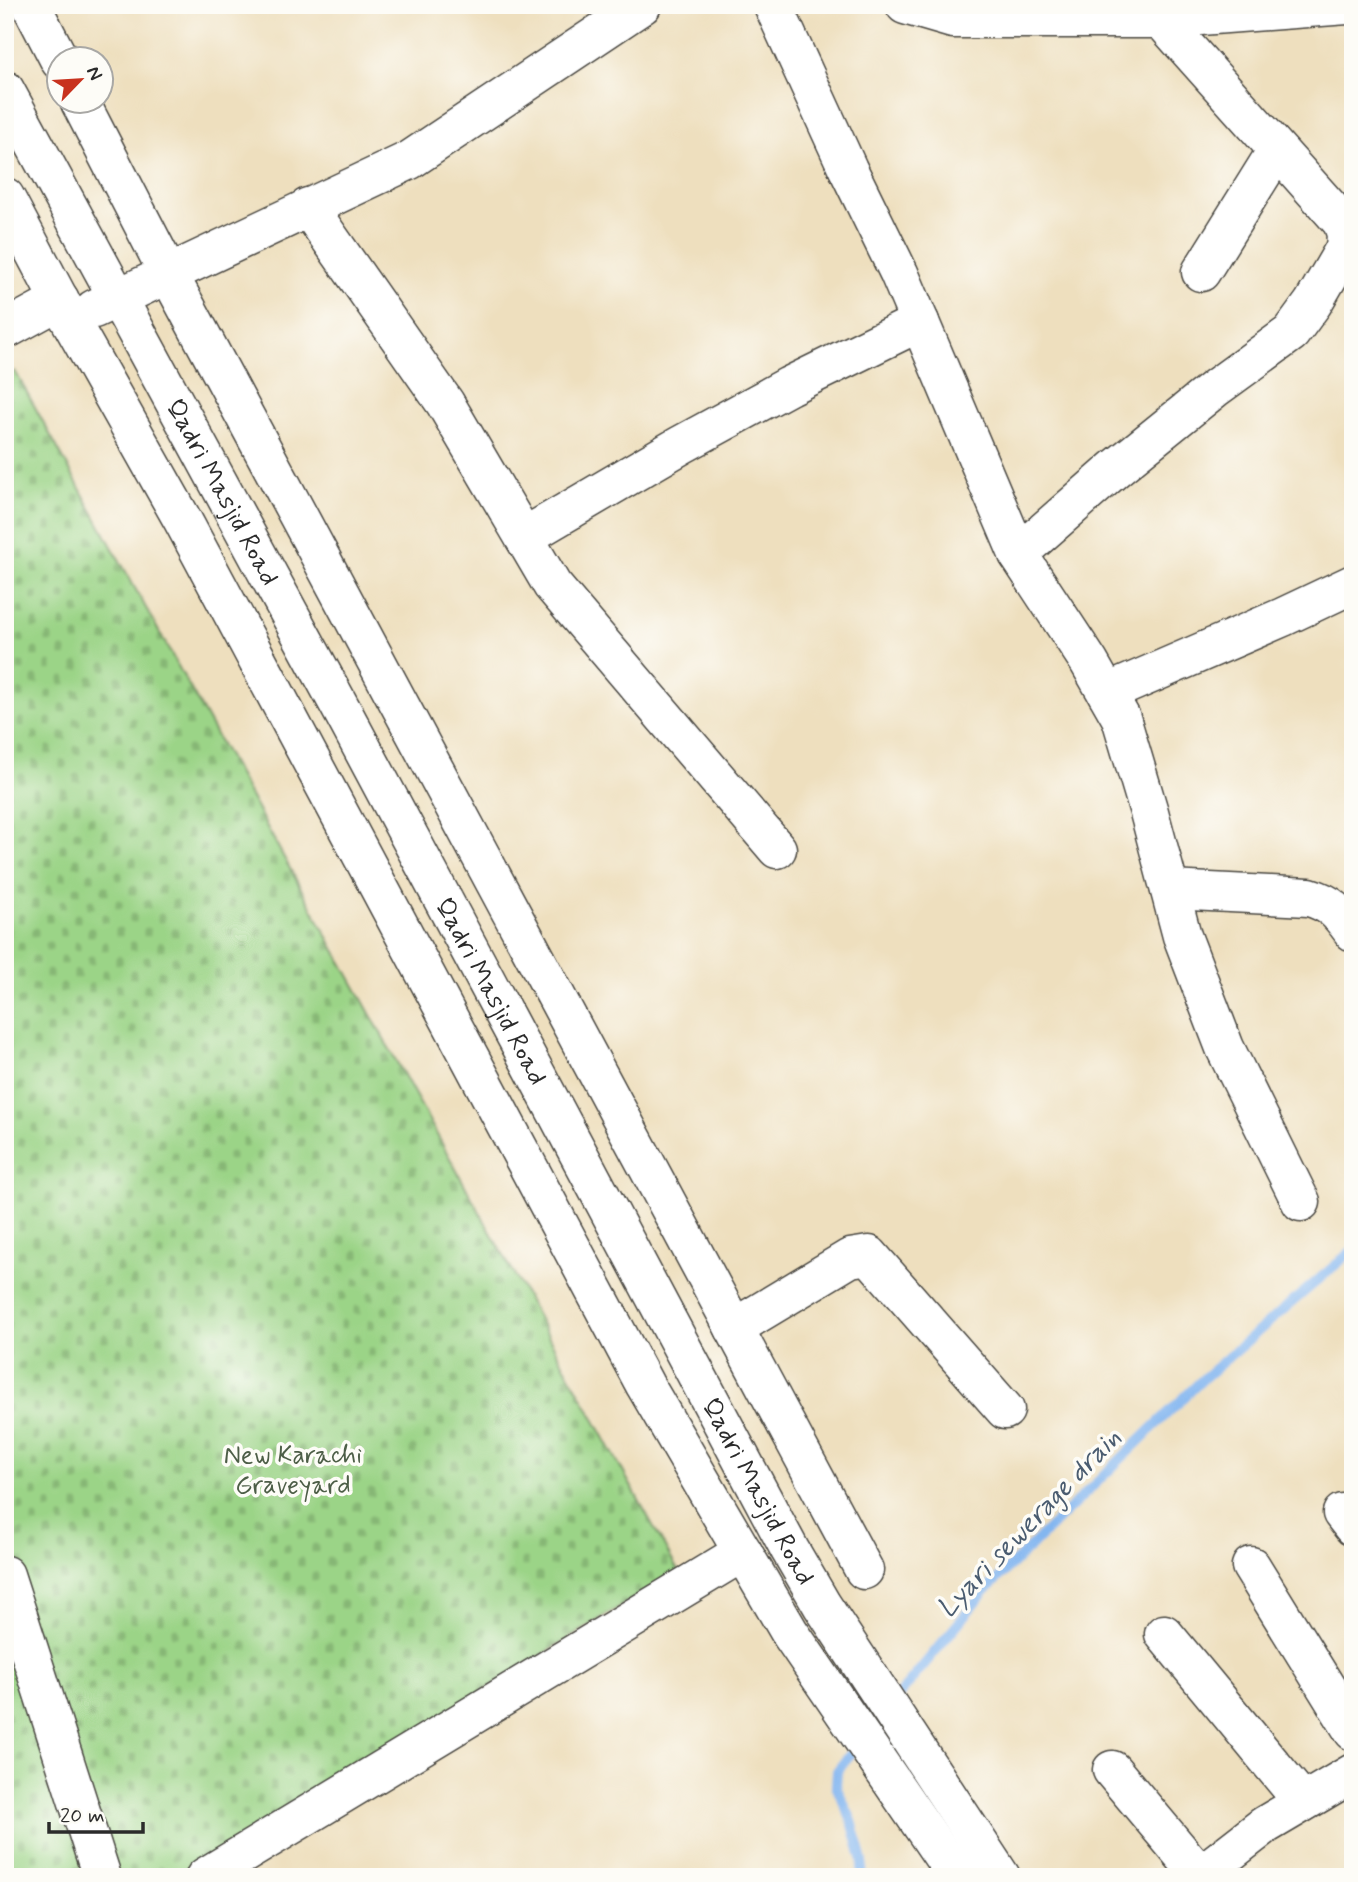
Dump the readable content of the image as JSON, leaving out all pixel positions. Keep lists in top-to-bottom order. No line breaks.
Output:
{"streets":{"street":["Qadri Masjid Road"]},"water":["Lyari sewerage drain"],"parks":["New Karachi Graveyard"],"scale_bar":"20 m","north":"top right"}
